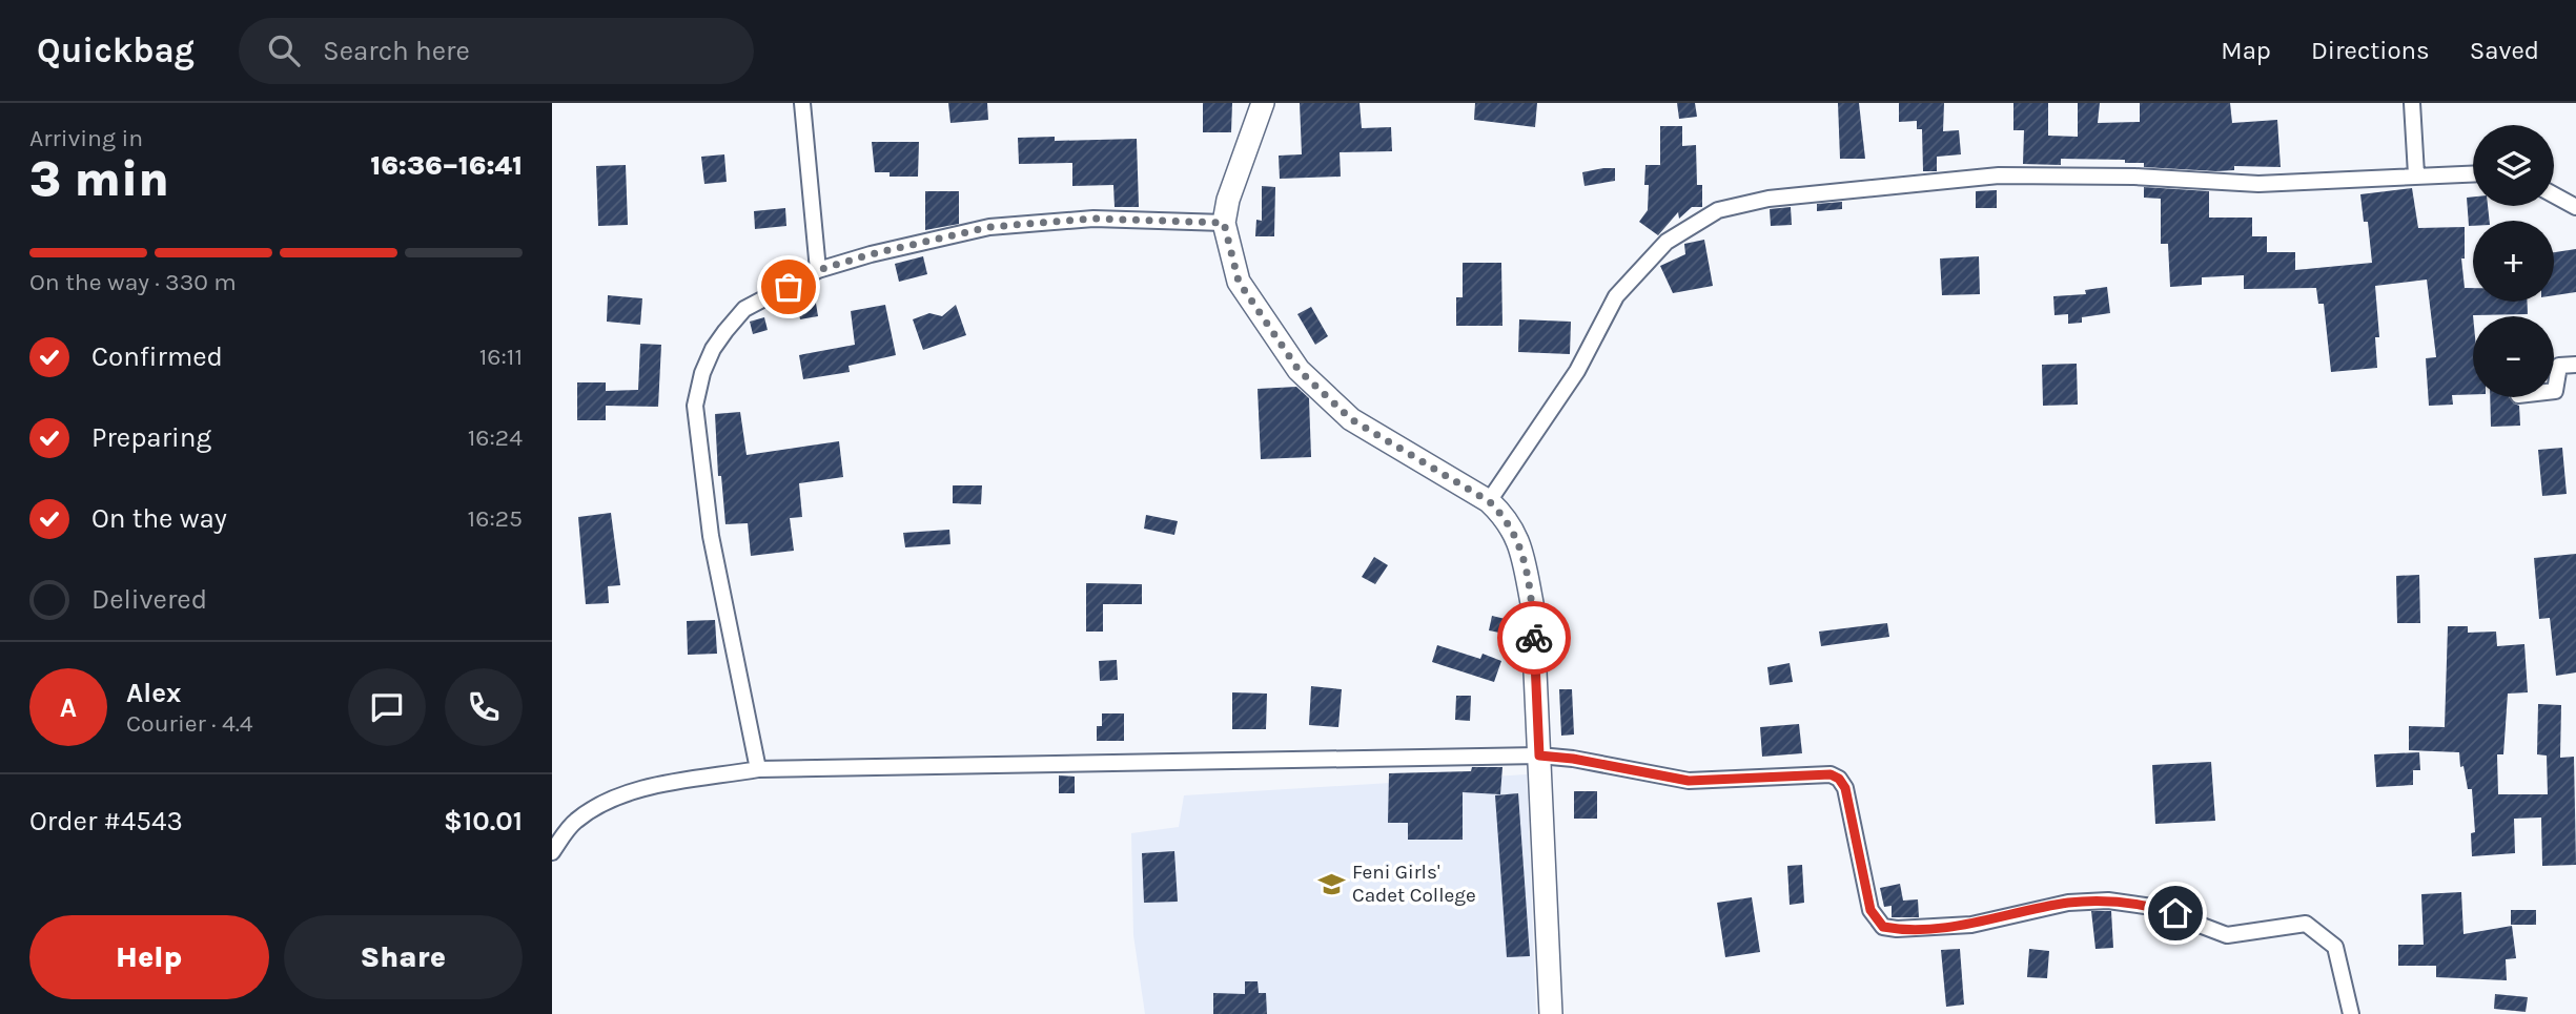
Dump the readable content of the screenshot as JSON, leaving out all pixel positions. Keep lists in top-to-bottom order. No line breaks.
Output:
{"places":{"school or university":["Feni Girls' Cadet College"]},"page":{"header":"Quickbag","search":"Search here","nav":["Map","Directions","Saved"],"heading":["3 min","Arriving in","16:36–16:41"],"panel":["Alex","Courier · 4.4","Order #4543","$10.01"],"map_buttons":["+","−"],"bar":"On the way · 330 m","list":[["Confirmed","16:11"],["Preparing","16:24"],["On the way","16:25"],"Delivered"],"round":"A","buttons":["Help","Share"]}}
